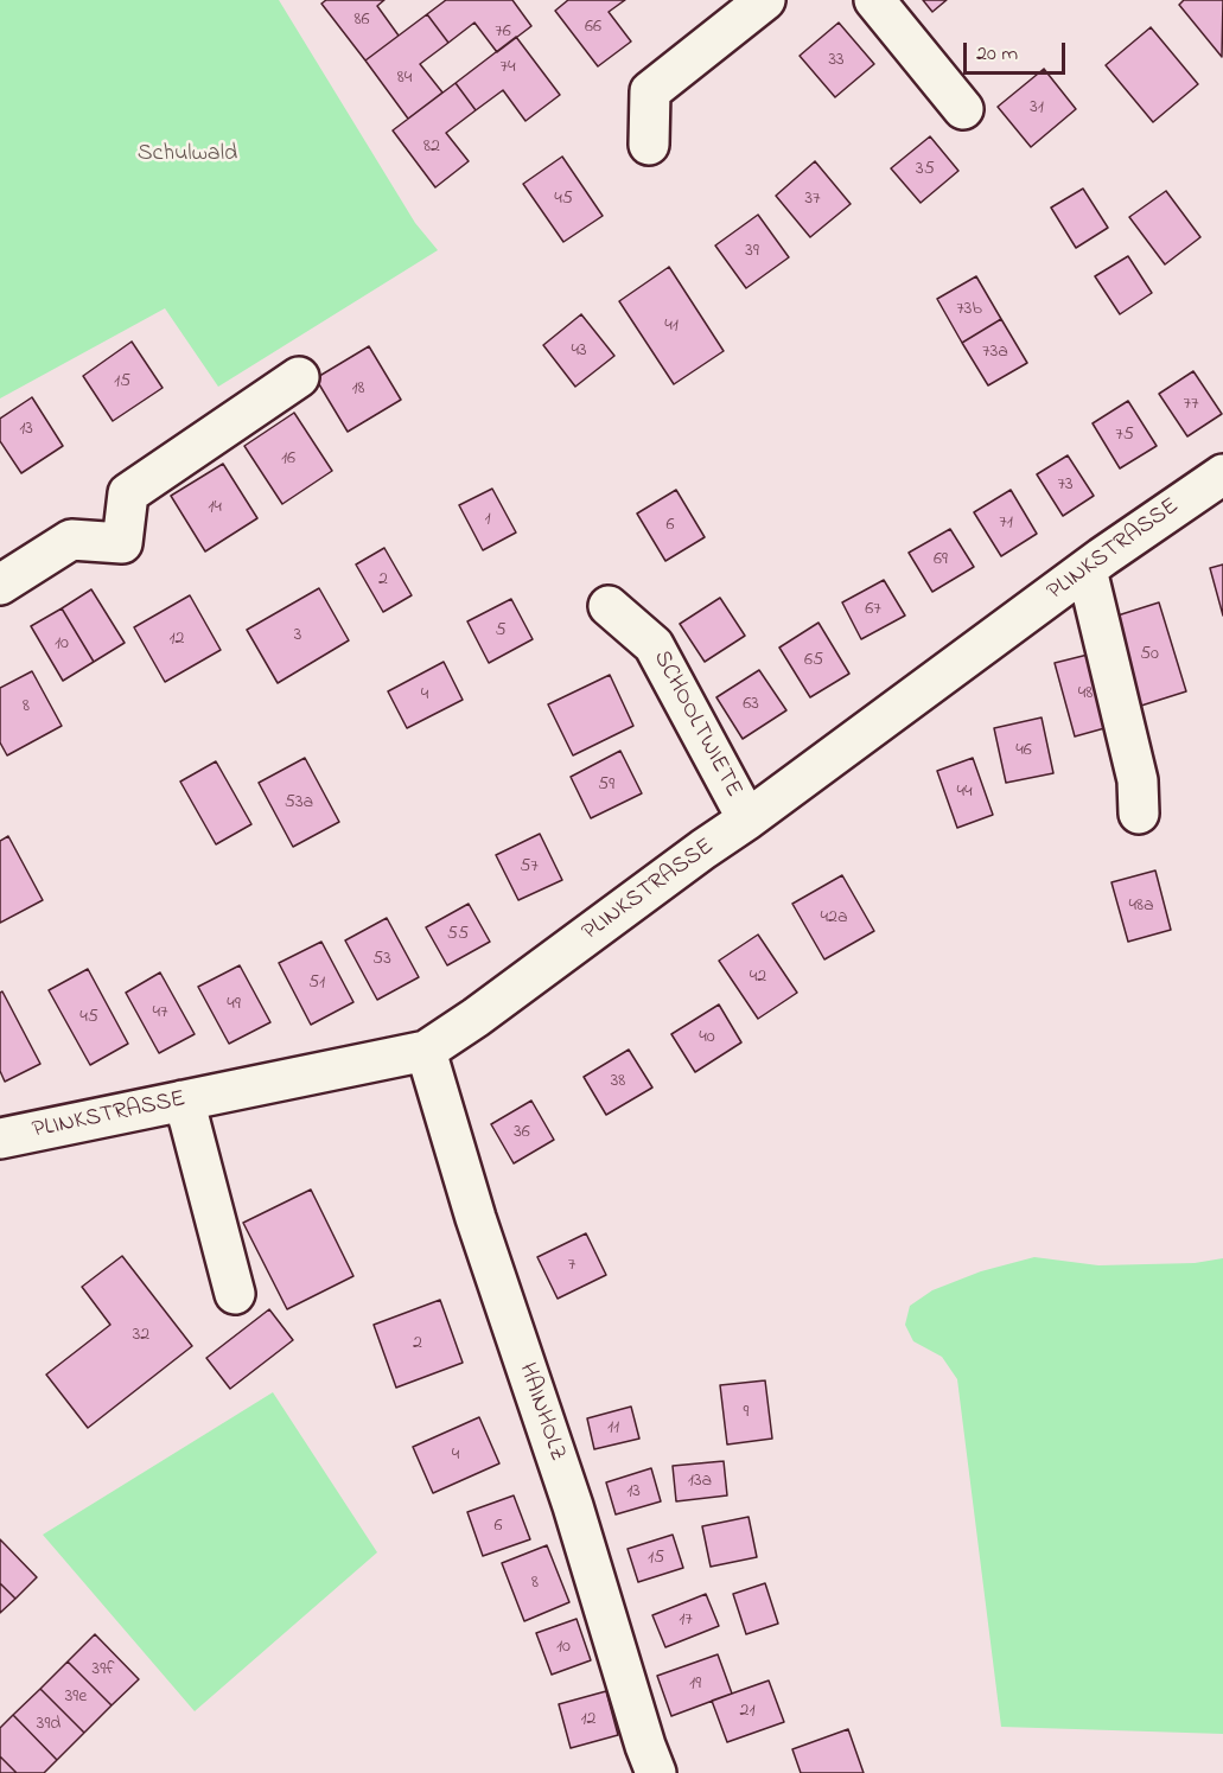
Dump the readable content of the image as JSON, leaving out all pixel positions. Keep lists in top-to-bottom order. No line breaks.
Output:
{"streets":{"street":["PLINKSTRASSE","SCHOOLTWIETE","HAINHOLZ"]},"crossings":[["PLINKSTRASSE","SCHOOLTWIETE"],["PLINKSTRASSE","HAINHOLZ"]],"parks":["Schulwald"],"house_numbers":["86","66","76","33","74","84","31","82","35","45","37","39","73b","41","43","73a","15","18","77","13","75","16","73","14","1","71","6","69","2","67","5","3","12","10","50","65","48","4","63","8","46","59","44","53a","57","48a","42a","55","53","42","51","49","47","45","40","38","36","7","32","2","9","11","4","13a","13","6","15","8","17","10","39f","19","39e","21","12","39d"],"scale_bar":"20 m"}
